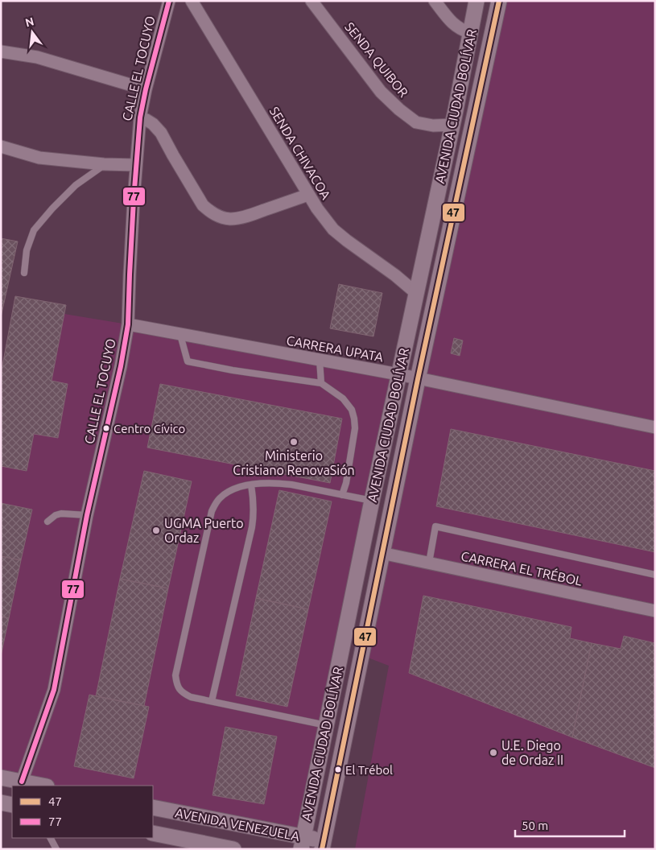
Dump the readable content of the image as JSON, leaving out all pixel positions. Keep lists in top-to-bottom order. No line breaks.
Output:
{"streets":{"street":["SENDA QUIBOR","CALLE EL TOCUYO","AVENIDA CIUDAD BOLÍVAR","SENDA CHIVACOA","CARRERA UPATA","CARRERA EL TRÉBOL","AVENIDA VENEZUELA"]},"crossings":[["SENDA QUIBOR","AVENIDA CIUDAD BOLÍVAR"],["CALLE EL TOCUYO","CARRERA UPATA"],["AVENIDA CIUDAD BOLÍVAR","SENDA CHIVACOA"],["AVENIDA CIUDAD BOLÍVAR","CARRERA UPATA"],["AVENIDA CIUDAD BOLÍVAR","CARRERA EL TRÉBOL"],["AVENIDA CIUDAD BOLÍVAR","AVENIDA VENEZUELA"]],"places":["Centro Cívico","Ministerio Cristiano RenovaSión","UGMA Puerto Ordaz","U.E. Diego de Ordaz II","El Trébol"],"lines":["transit line 47","transit line 77"],"legend":["47","77"],"scale_bar":"50 m","north":"top"}
